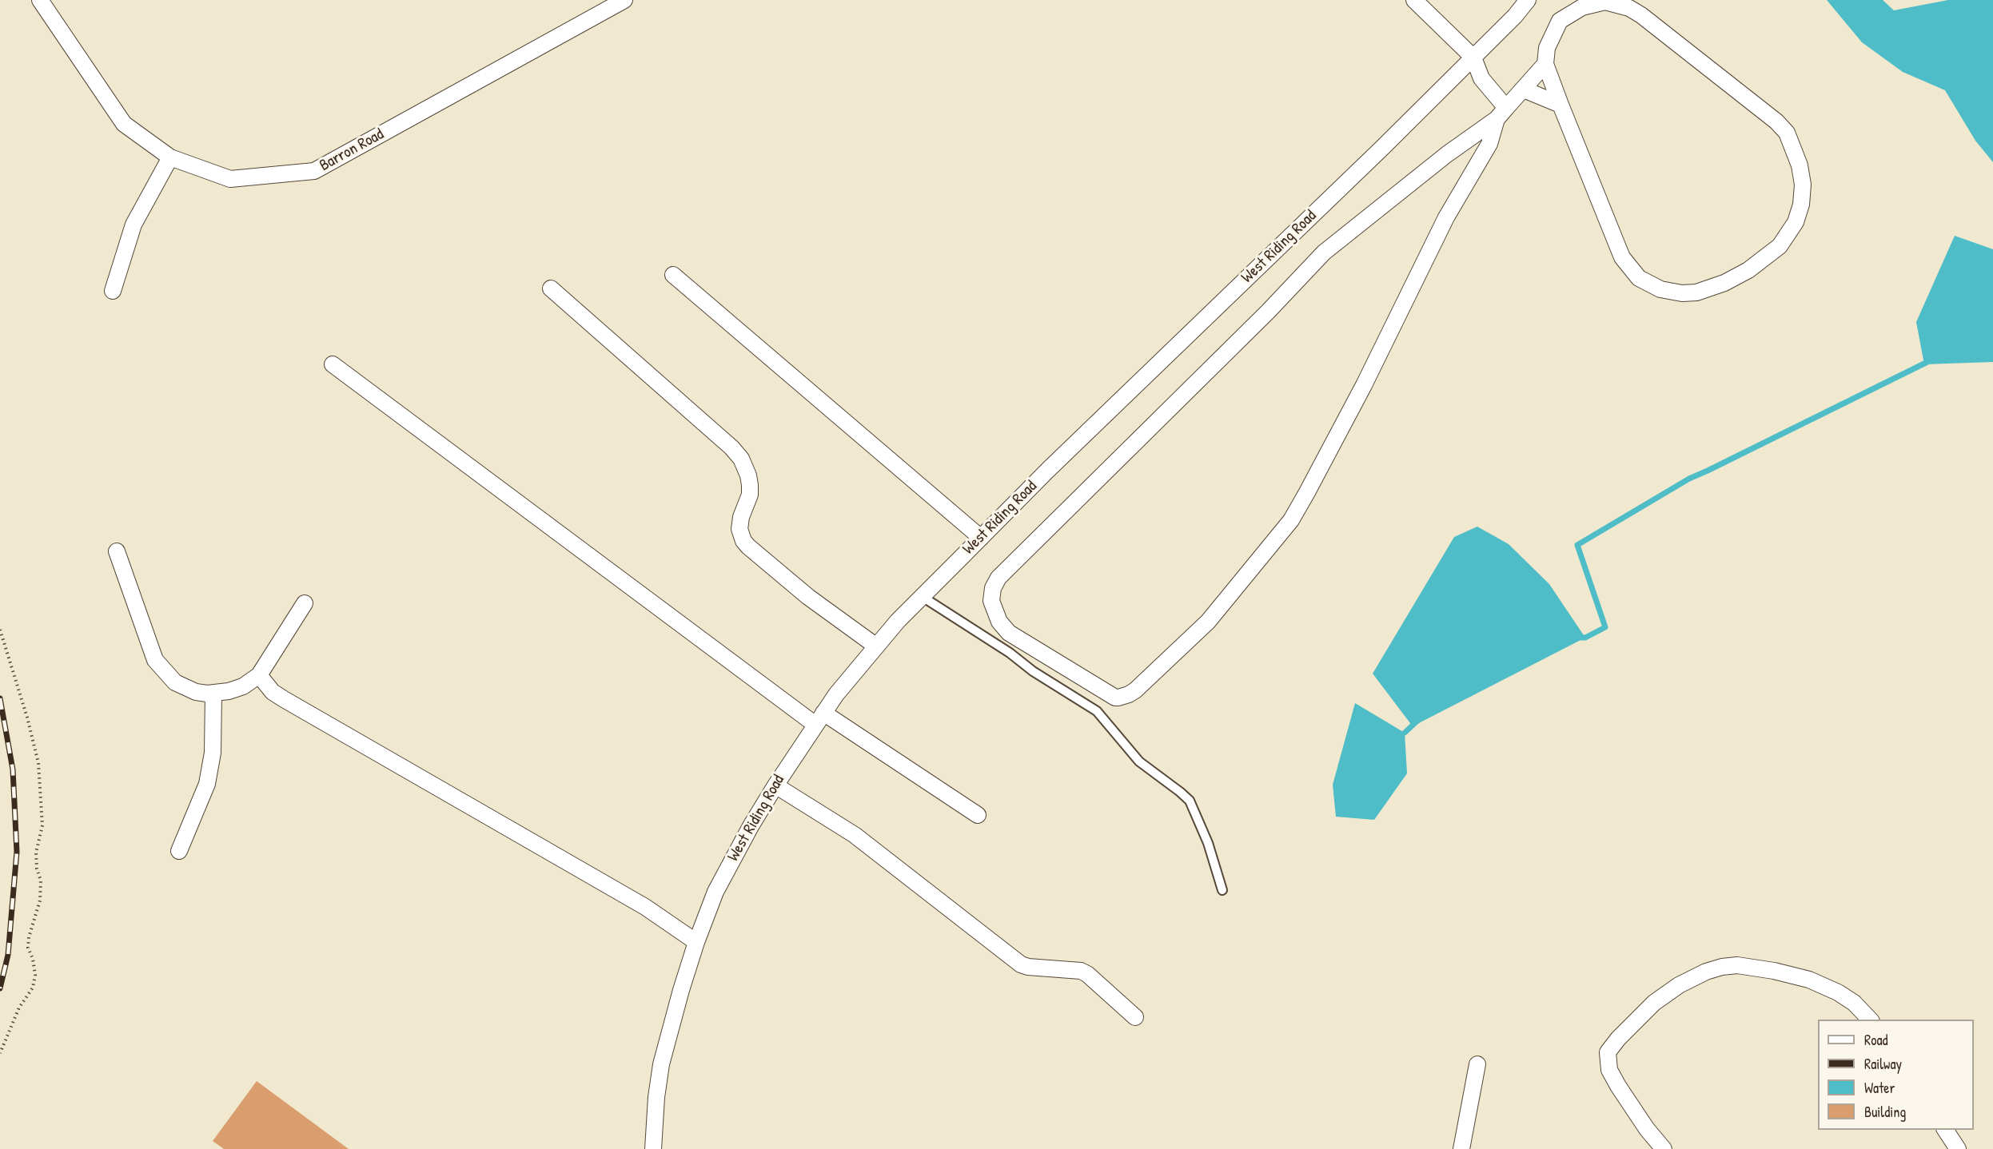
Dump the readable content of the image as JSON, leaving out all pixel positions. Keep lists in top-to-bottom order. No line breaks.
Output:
{"streets":{"street":["Barron Road","West Riding Road"]},"legend":["Road","Railway","Water","Building"]}
